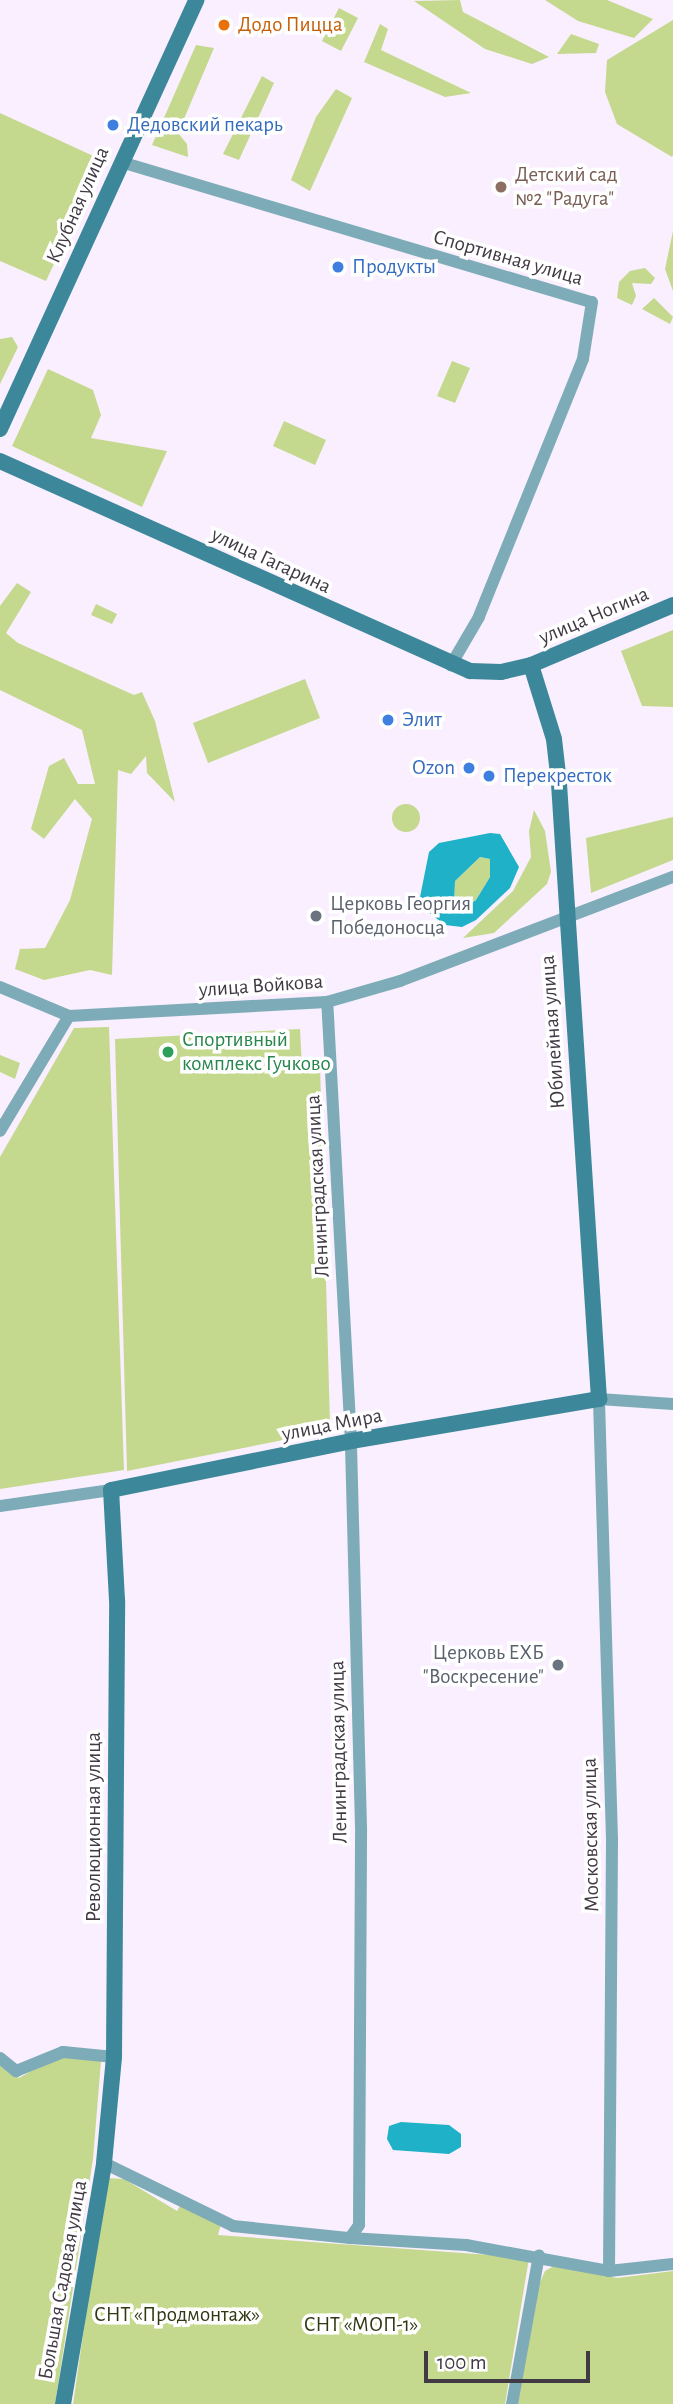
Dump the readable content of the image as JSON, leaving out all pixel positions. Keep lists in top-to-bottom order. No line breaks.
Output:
{"streets":{"street":["Клубная улица","Спортивная улица","улица Гагарина","улица Ногина","улица Войкова","Юбилейная улица","Ленинградская улица","улица Мира","Революционная улица","Московская улица","Большая Садовая улица"]},"crossings":[["Клубная улица","Спортивная улица"],["Спортивная улица","улица Гагарина"],["улица Гагарина","улица Ногина"],["улица Гагарина","Юбилейная улица"],["улица Ногина","Юбилейная улица"],["улица Войкова","Юбилейная улица"],["улица Войкова","Ленинградская улица"],["Юбилейная улица","улица Мира"],["Юбилейная улица","Московская улица"],["Ленинградская улица","улица Мира"],["улица Мира","Революционная улица"],["улица Мира","Московская улица"],["Революционная улица","Большая Садовая улица"]],"parks":["СНТ «Продмонтаж»","СНТ «МОП-1»"],"places":["Додо Пицца","Дедовский пекарь","Детский сад №2 \"Радуга\"","Продукты","Элит","Ozon","Перекресток","Церковь Георгия Победоносца","Спортивный комплекс Гучково","Церковь ЕХБ \"Воскресение\""],"scale_bar":"100 m"}
